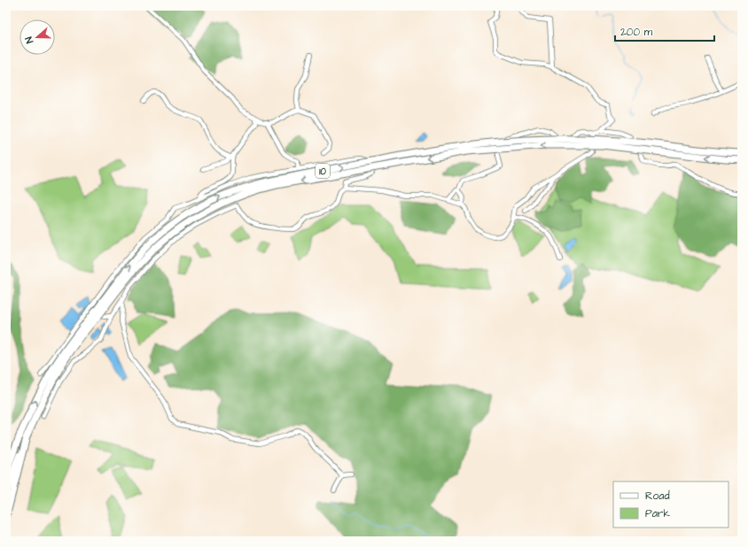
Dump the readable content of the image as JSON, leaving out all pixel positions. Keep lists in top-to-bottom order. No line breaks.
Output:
{"streets":{"highway":["10"]},"legend":["Road","Park"],"scale_bar":"200 m","north":"left"}
